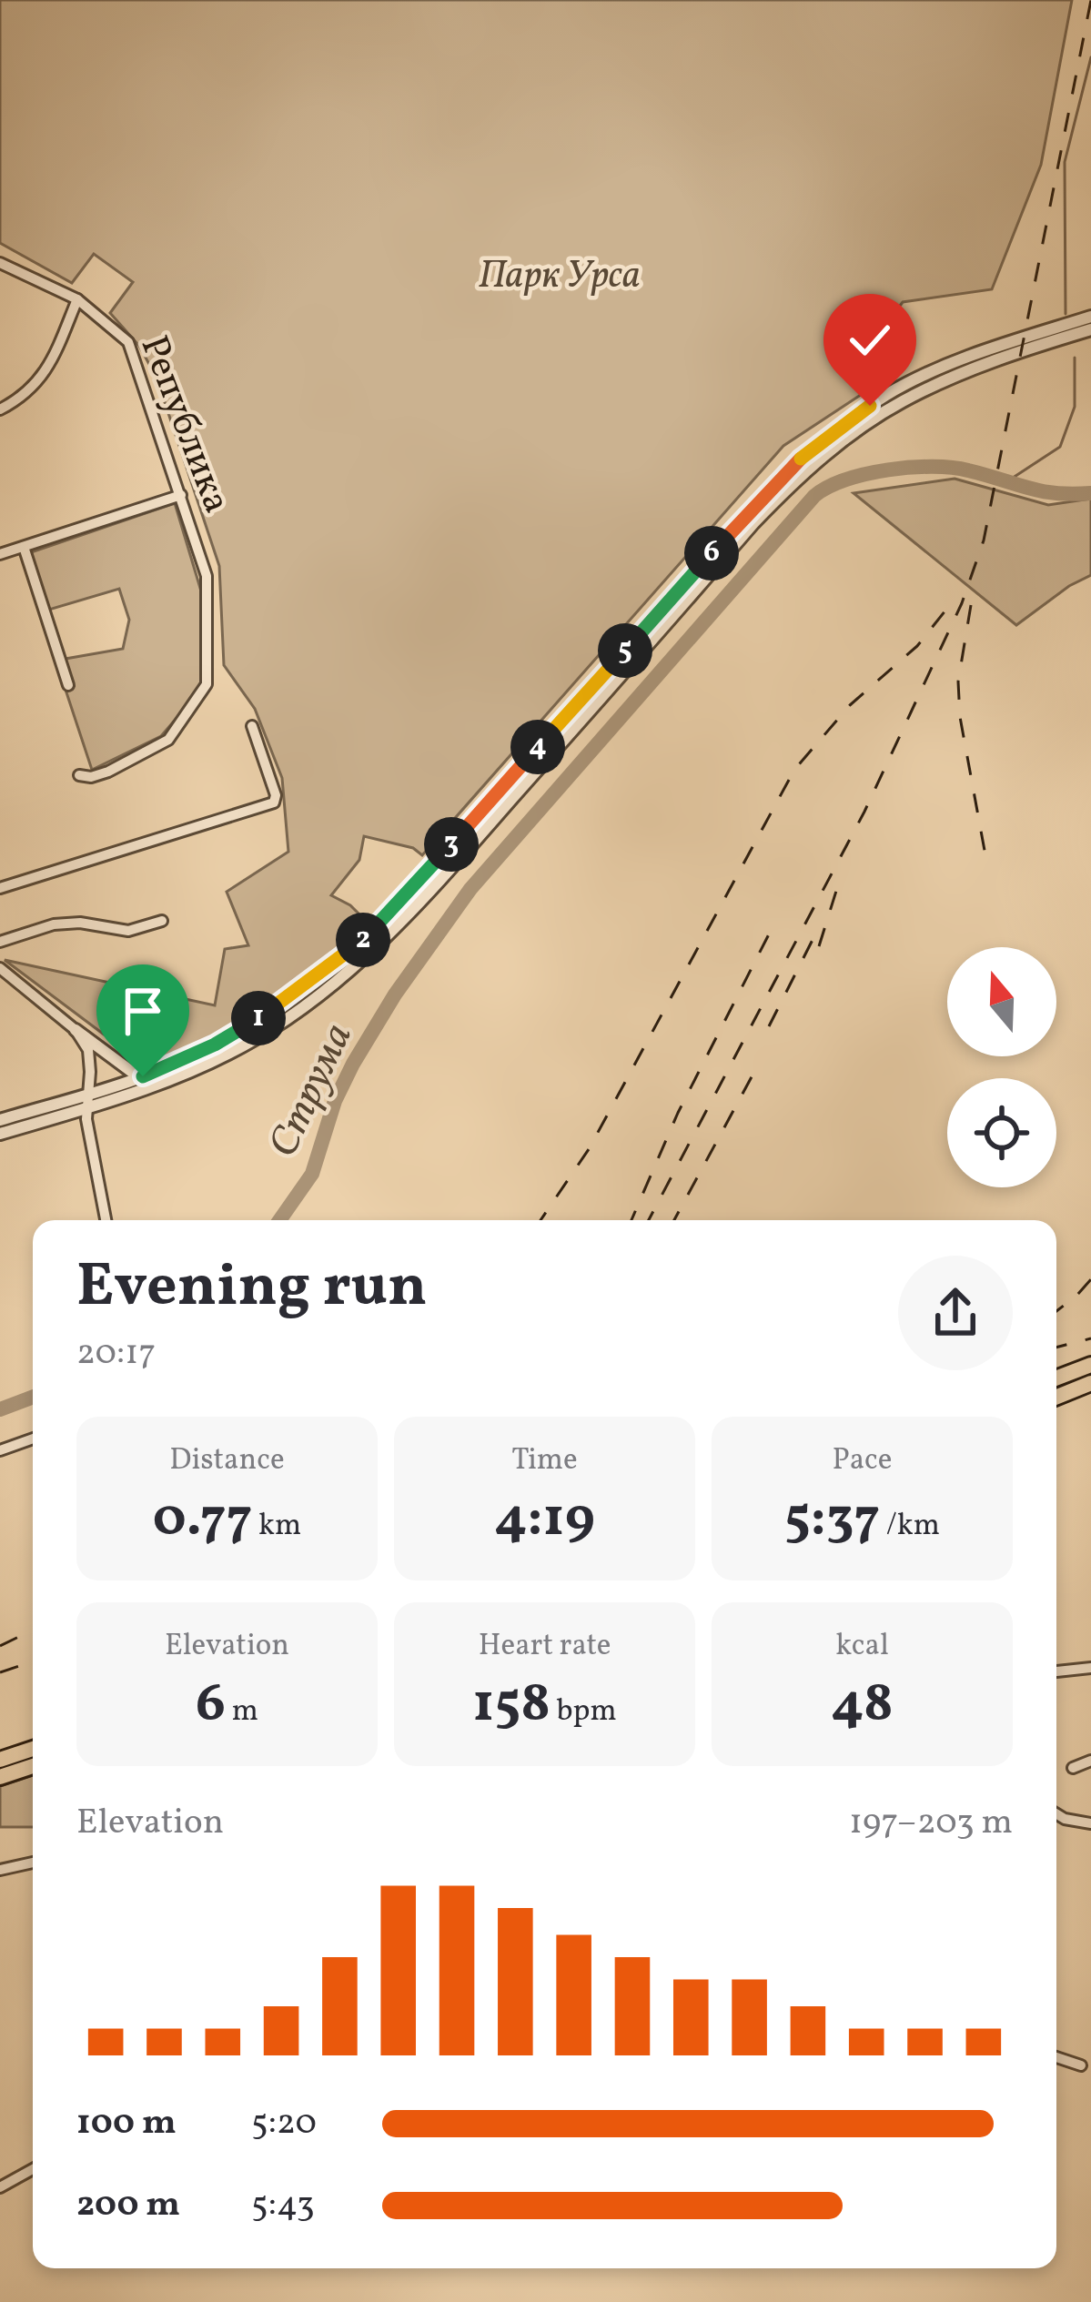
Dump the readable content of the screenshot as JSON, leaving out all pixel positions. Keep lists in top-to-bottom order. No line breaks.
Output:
{"streets":{"street":["Република"]},"water":["Струма"],"parks":["Парк Урса"],"north":"top","page":{"pins":["6","5","4","3","2","1"],"heading":["Evening run","20:17"],"stats":[["Distance","0.77 km"],["Time","4:19"],["Pace","5:37 /km"],["Elevation","6 m"],["Heart rate","158 bpm"],["kcal","48"]],"chart":["Elevation","197–203 m"],"list":[{"name":"100 m","note":"5:20"},{"name":"200 m","note":"5:43"}]}}
